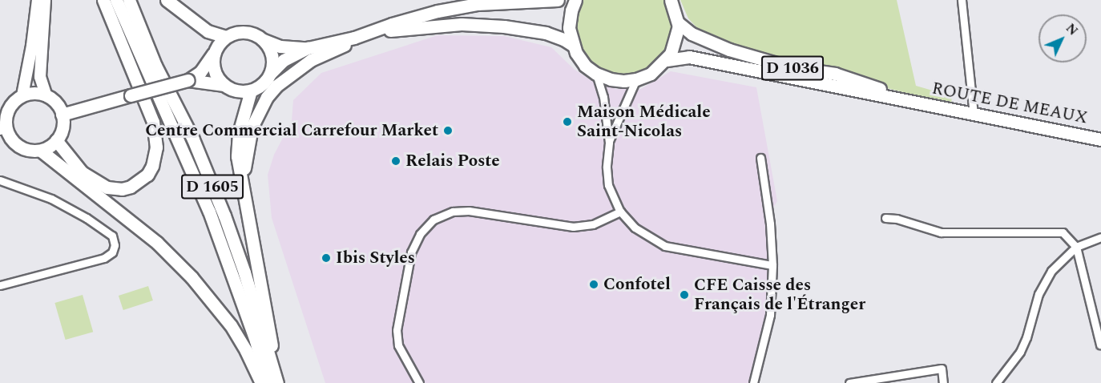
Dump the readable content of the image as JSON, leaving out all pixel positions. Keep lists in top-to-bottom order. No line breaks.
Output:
{"streets":{"main road":["D 1036","ROUTE DE MEAUX","D 1605"]},"places":["Maison Médicale Saint-Nicolas","Centre Commercial Carrefour Market","Relais Poste","Ibis Styles","Confotel","CFE Caisse des Français de l'Étranger"],"north":"top right"}
